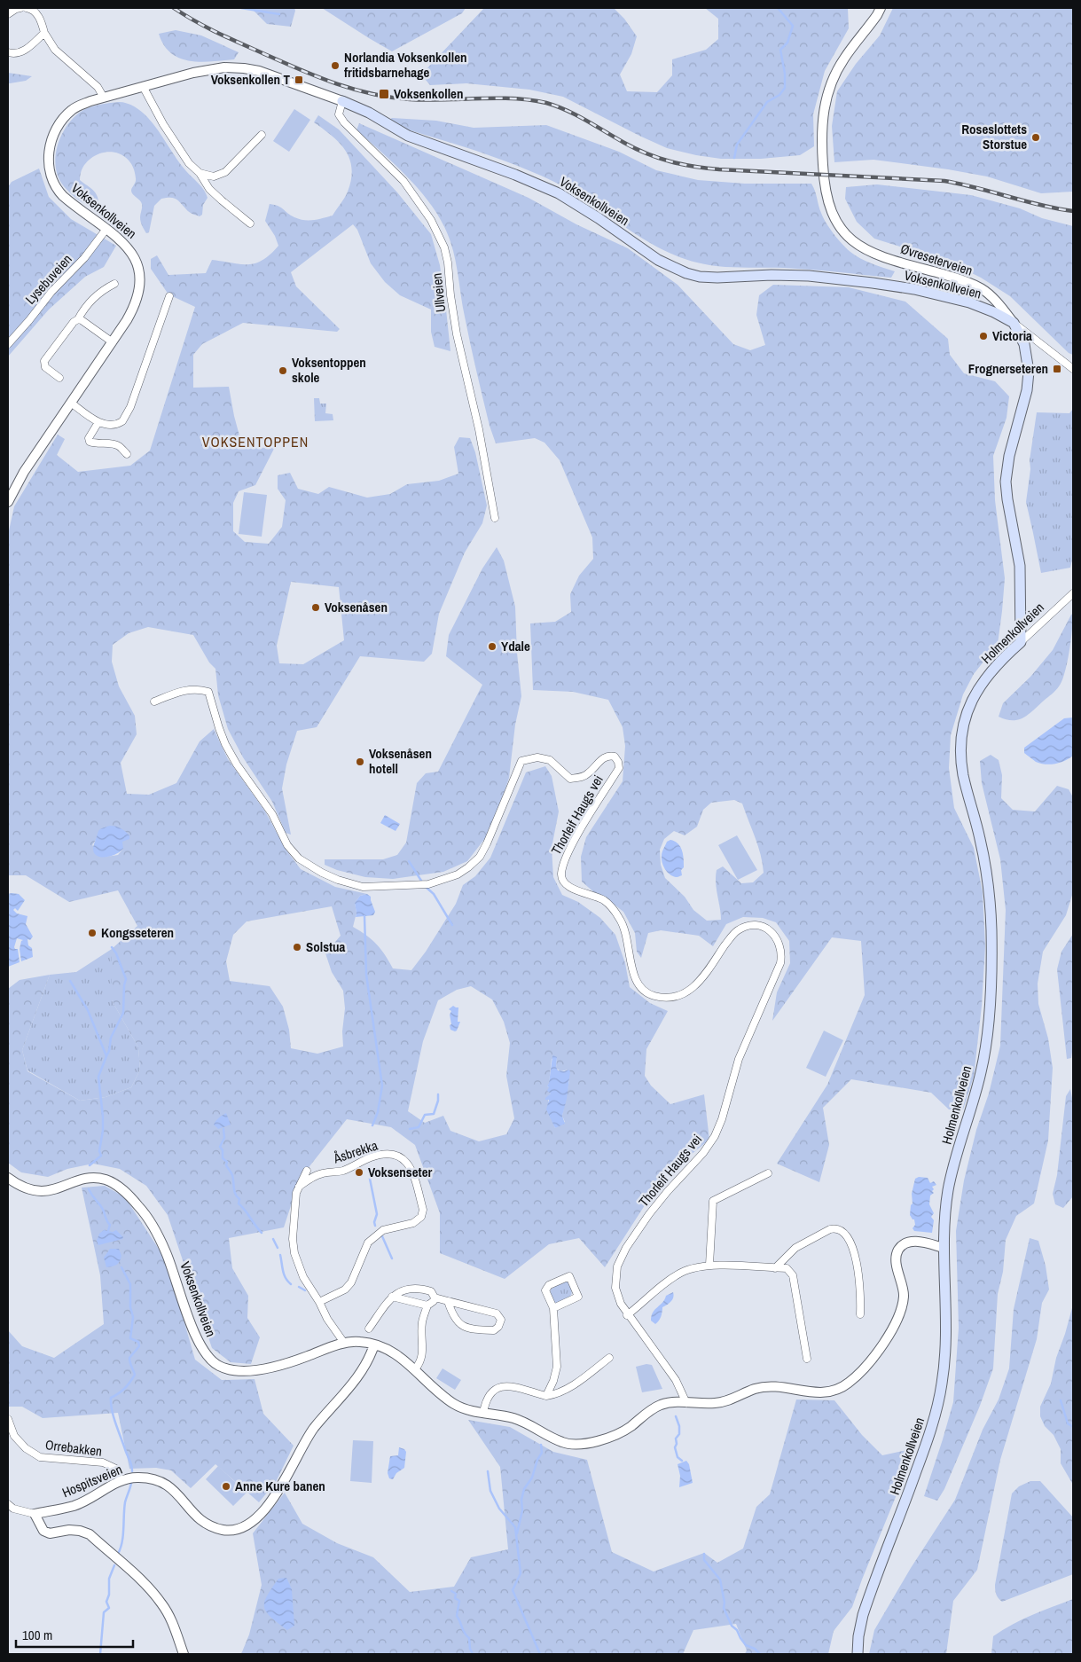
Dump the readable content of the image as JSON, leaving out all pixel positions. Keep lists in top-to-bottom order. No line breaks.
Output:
{"streets":{"main road":["Voksenkollveien","Øvreseterveien","Holmenkollveien"],"street":["Lysebuveien","Ullveien","Thorleif Haugs vei","Åsbrekka","Orrebakken","Hospitsveien"]},"crossings":[["Voksenkollveien","Øvreseterveien"],["Voksenkollveien","Lysebuveien"],["Voksenkollveien","Ullveien"],["Voksenkollveien","Holmenkollveien"],["Voksenkollveien","Thorleif Haugs vei"],["Voksenkollveien","Hospitsveien"],["Øvreseterveien","Holmenkollveien"],["Orrebakken","Hospitsveien"]],"districts":["VOKSENTOPPEN"],"places":{"other":["Norlandia Voksenkollen fritidsbarnehage","Roseslottets Storstue","Victoria","Voksentoppen skole","Voksenåsen","Ydale","Voksenåsen hotell","Kongsseteren","Solstua","Voksenseter","Anne Kure banen"],"transit":["Voksenkollen T","Voksenkollen","Frognerseteren"]},"scale_bar":"100 m"}
